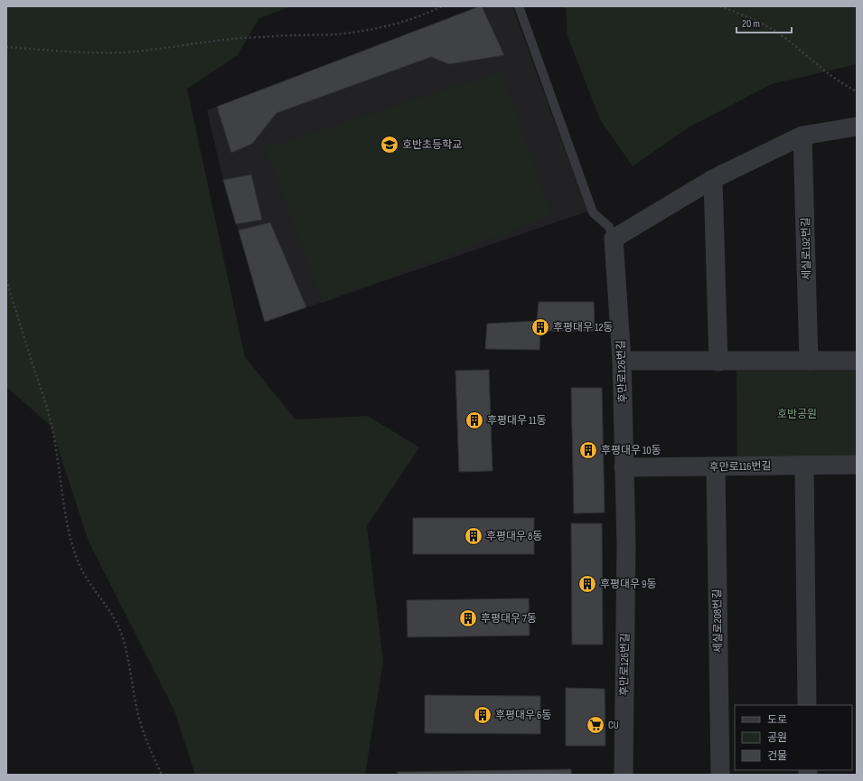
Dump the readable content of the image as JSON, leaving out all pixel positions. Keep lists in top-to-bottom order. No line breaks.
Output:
{"streets":{"street":["세실로192번길","후만로126번길","후만로116번길","세실로208번길"]},"crossings":[["후만로126번길","후만로116번길"],["후만로116번길","세실로208번길"]],"parks":["호반공원"],"places":{"school or university":["호반초등학교"],"building":["후평대우 12동","후평대우 11동","후평대우 10동","후평대우 8동","후평대우 9동","후평대우 7동","후평대우 6동"],"supermarket":["CU"]},"legend":["도로","공원","건물"],"scale_bar":"20 m"}
